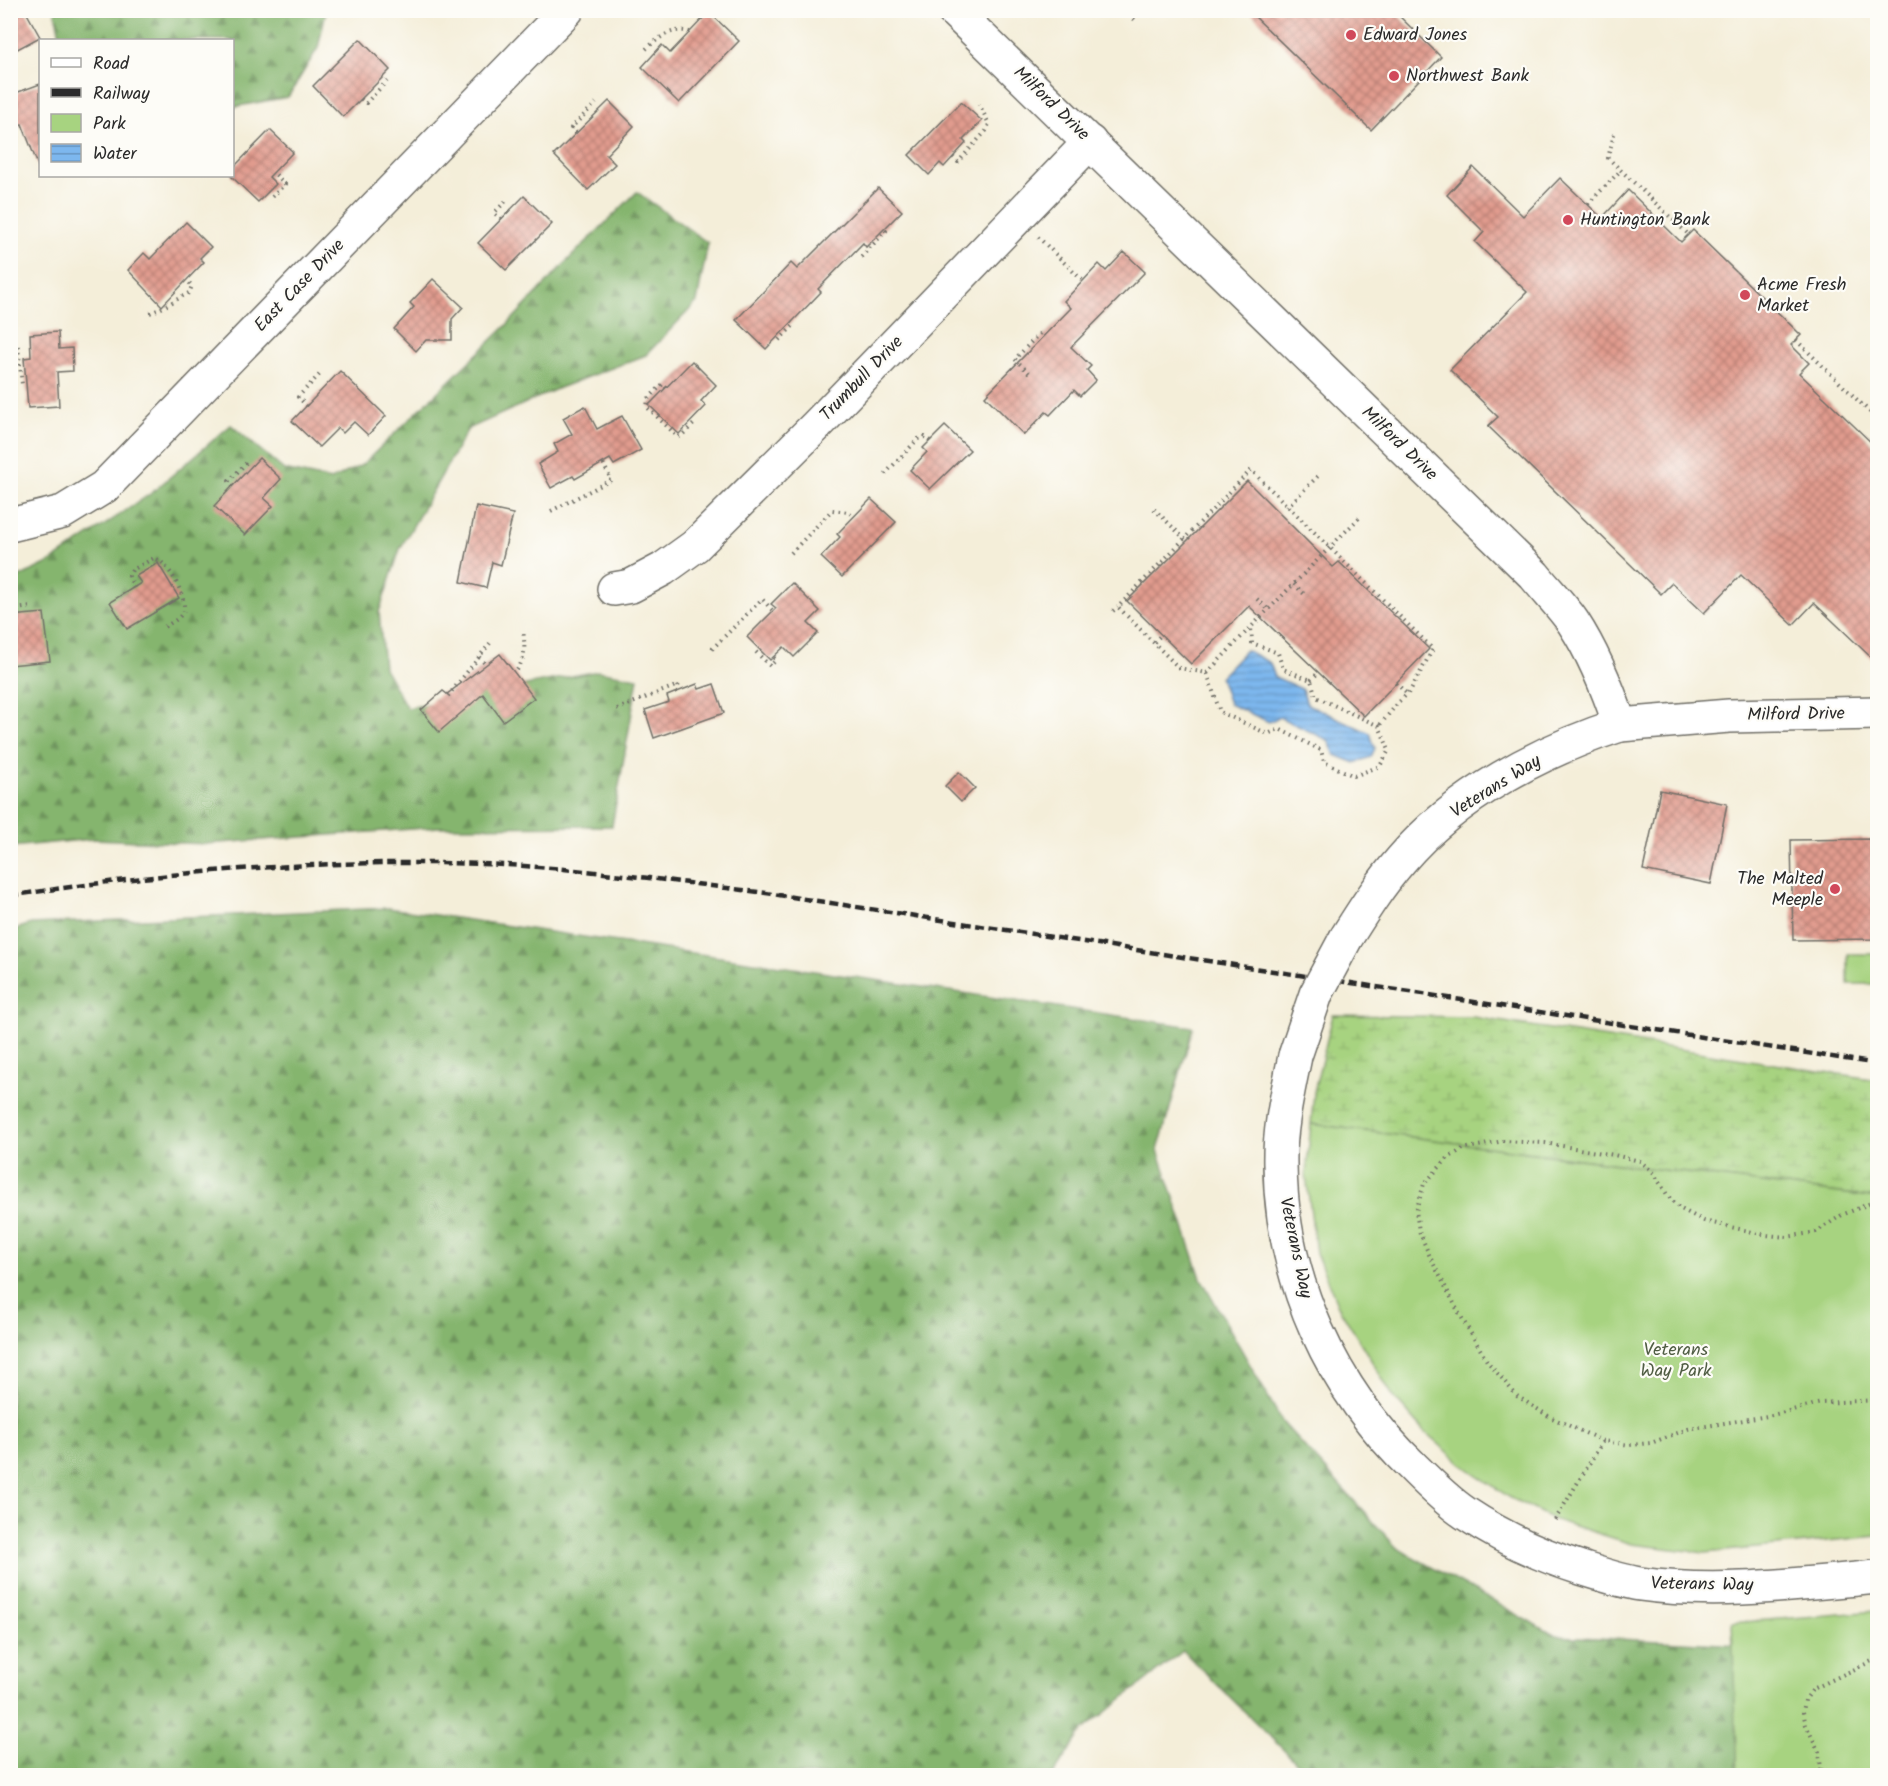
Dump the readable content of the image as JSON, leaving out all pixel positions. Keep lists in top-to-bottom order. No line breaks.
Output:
{"streets":{"street":["Milford Drive","East Case Drive","Trumbull Drive","Veterans Way"]},"crossings":[["Milford Drive","Trumbull Drive"],["Milford Drive","Veterans Way"]],"parks":["Veterans Way Park"],"places":["Edward Jones","Northwest Bank","Huntington Bank","Acme Fresh Market","The Malted Meeple"],"legend":["Road","Railway","Park","Water"]}
